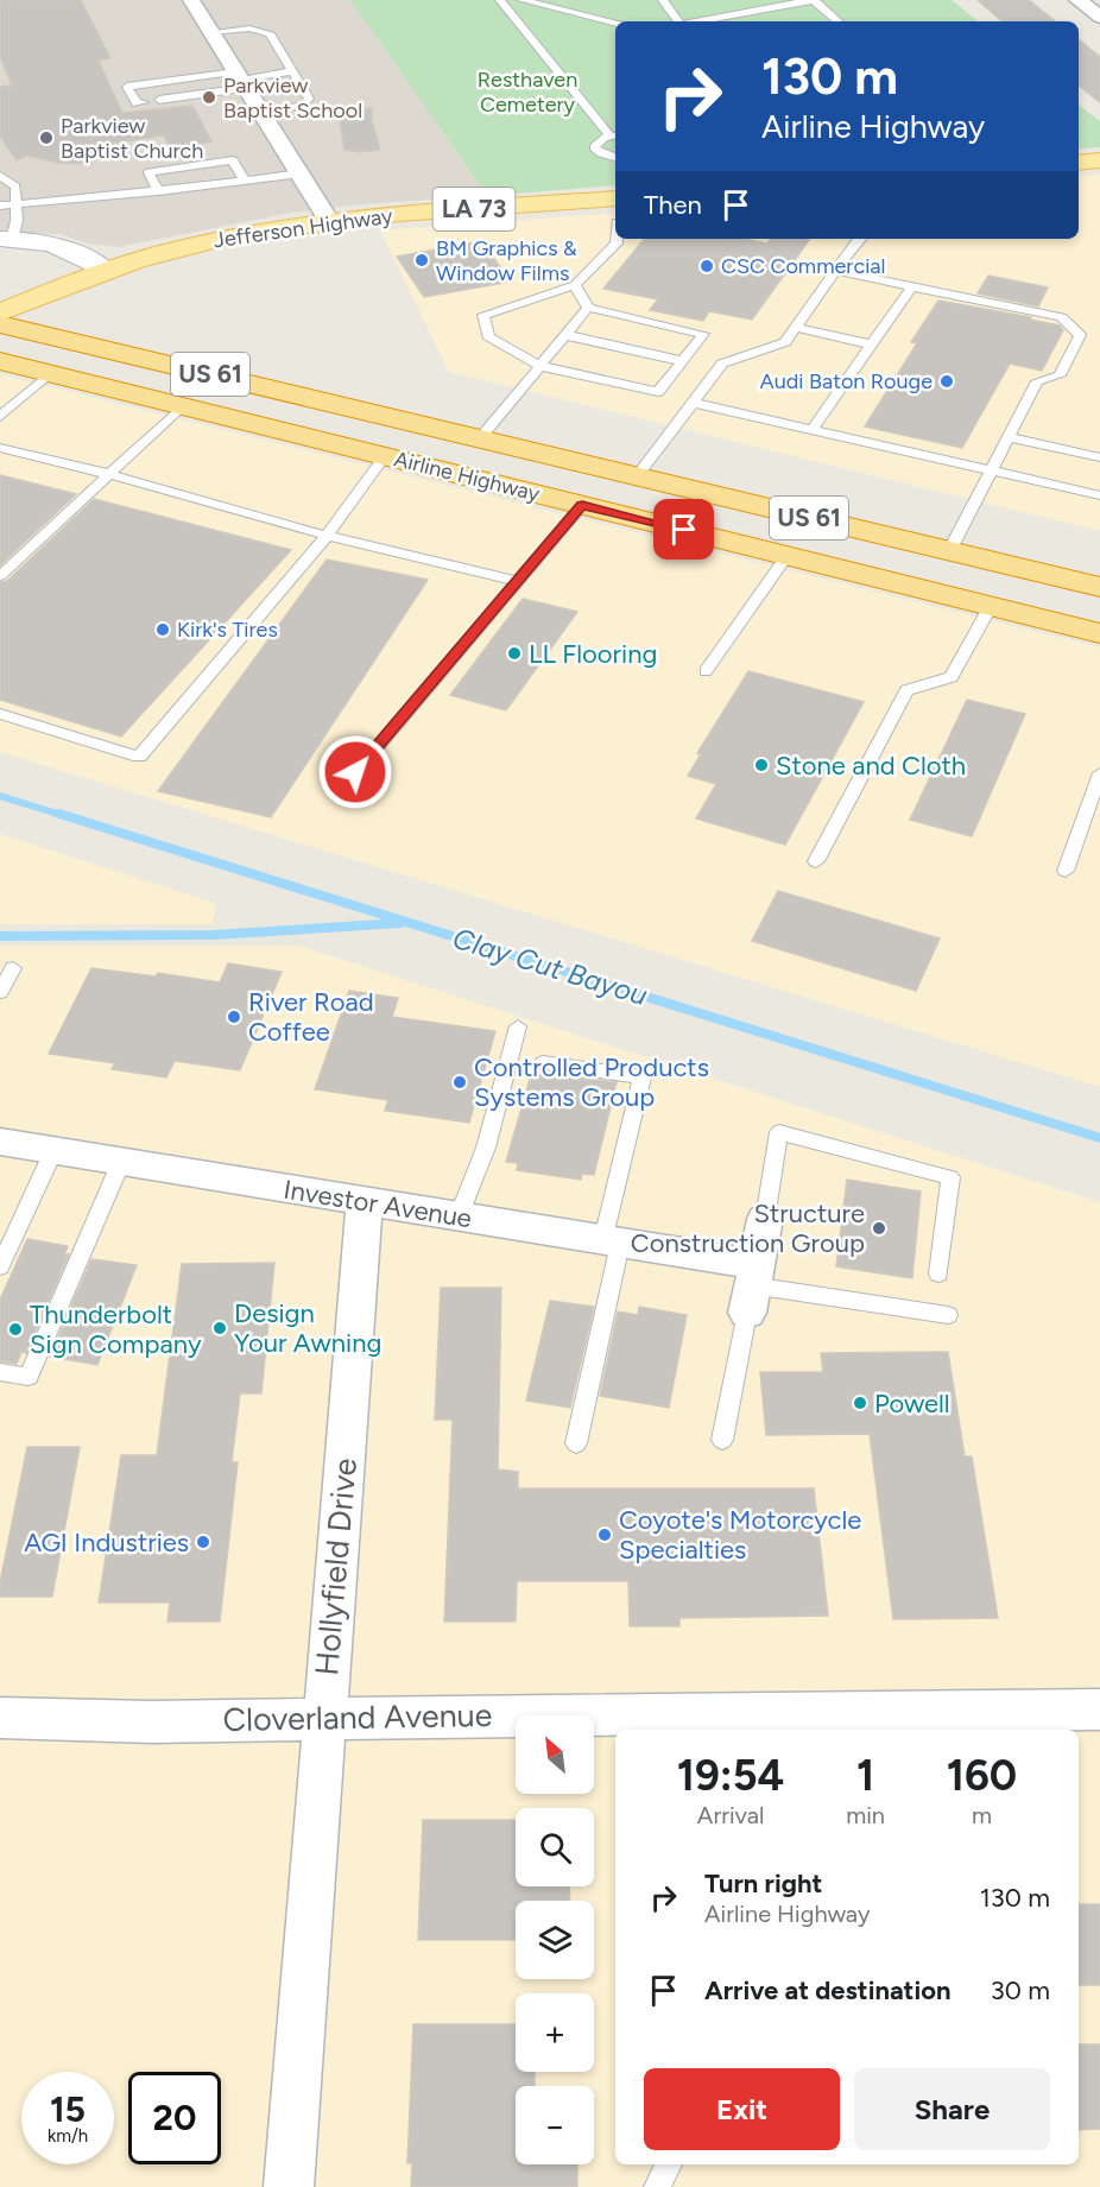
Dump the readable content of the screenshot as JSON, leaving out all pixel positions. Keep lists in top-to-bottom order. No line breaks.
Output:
{"streets":{"highway":["US 61","Airline Highway"],"main road":["LA 73","Jefferson Highway"],"street":["Investor Avenue","Hollyfield Drive","Cloverland Avenue"]},"crossings":[["Investor Avenue","Hollyfield Drive"],["Hollyfield Drive","Cloverland Avenue"]],"water":["Clay Cut Bayou"],"parks":["Resthaven Cemetery"],"places":["Parkview Baptist School","Parkview Baptist Church","BM Graphics & Window Films","CSC Commercial","Audi Baton Rouge","Kirk's Tires","LL Flooring","Stone and Cloth","River Road Coffee","Controlled Products Systems Group","Structure Construction Group","Design Your Awning","Thunderbolt Sign Company","Powell","Coyote's Motorcycle Specialties","AGI Industries"],"north":"top left","page":{"turn":["130 m","Airline Highway"],"then":"Then","map_buttons":["+","−"],"eta":["19:54","Arrival","1","min","160","m"],"list":[{"name":"Turn right","note":"Airline Highway","value":"130 m"},{"name":"Arrive at destination","value":"30 m"}],"buttons":["Exit","Share"],"speed":"15 km/h","limit":"20"}}
